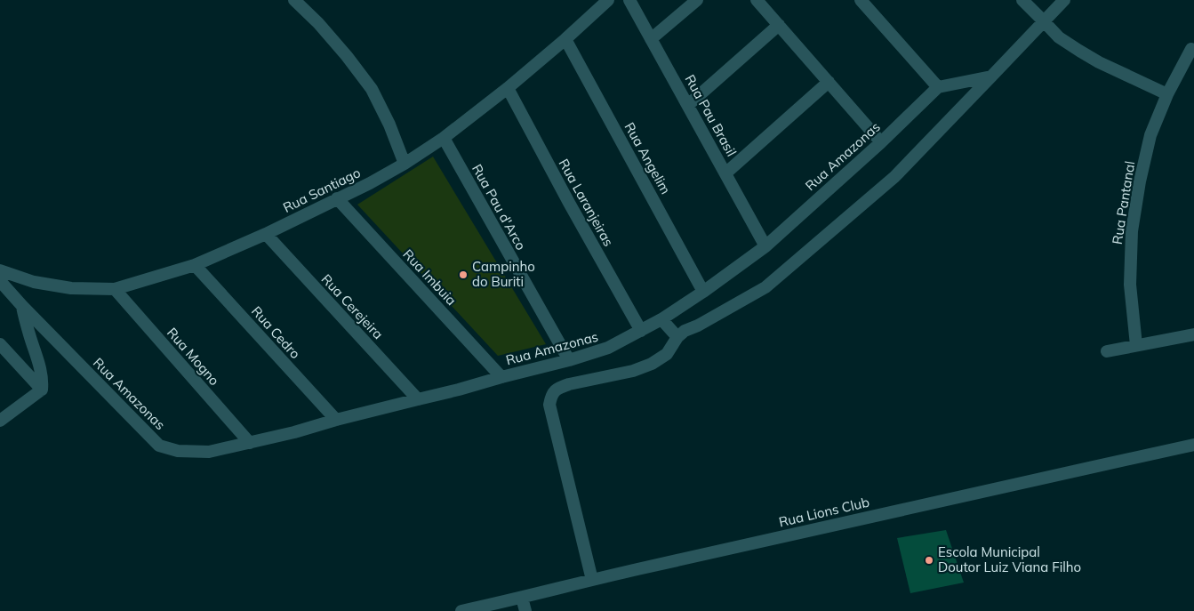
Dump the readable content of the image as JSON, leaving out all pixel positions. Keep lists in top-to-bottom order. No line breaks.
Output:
{"streets":{"street":["Rua Pau Brasil","Rua Amazonas","Rua Angelim","Rua Santiago","Rua Laranjeiras","Rua Pantanal","Rua Pau d'Arco","Rua Imbuia","Rua Cerejeira","Rua Cedro","Rua Mogno","Rua Lions Club"]},"crossings":[["Rua Pau Brasil","Rua Amazonas"],["Rua Amazonas","Rua Angelim"],["Rua Amazonas","Rua Laranjeiras"],["Rua Amazonas","Rua Pau d'Arco"],["Rua Amazonas","Rua Imbuia"],["Rua Amazonas","Rua Cerejeira"],["Rua Amazonas","Rua Cedro"],["Rua Amazonas","Rua Mogno"],["Rua Angelim","Rua Santiago"],["Rua Santiago","Rua Laranjeiras"],["Rua Santiago","Rua Pau d'Arco"],["Rua Santiago","Rua Imbuia"],["Rua Santiago","Rua Cerejeira"],["Rua Santiago","Rua Cedro"],["Rua Santiago","Rua Mogno"]],"places":["Campinho do Buriti","Escola Municipal Doutor Luiz Viana Filho"]}
